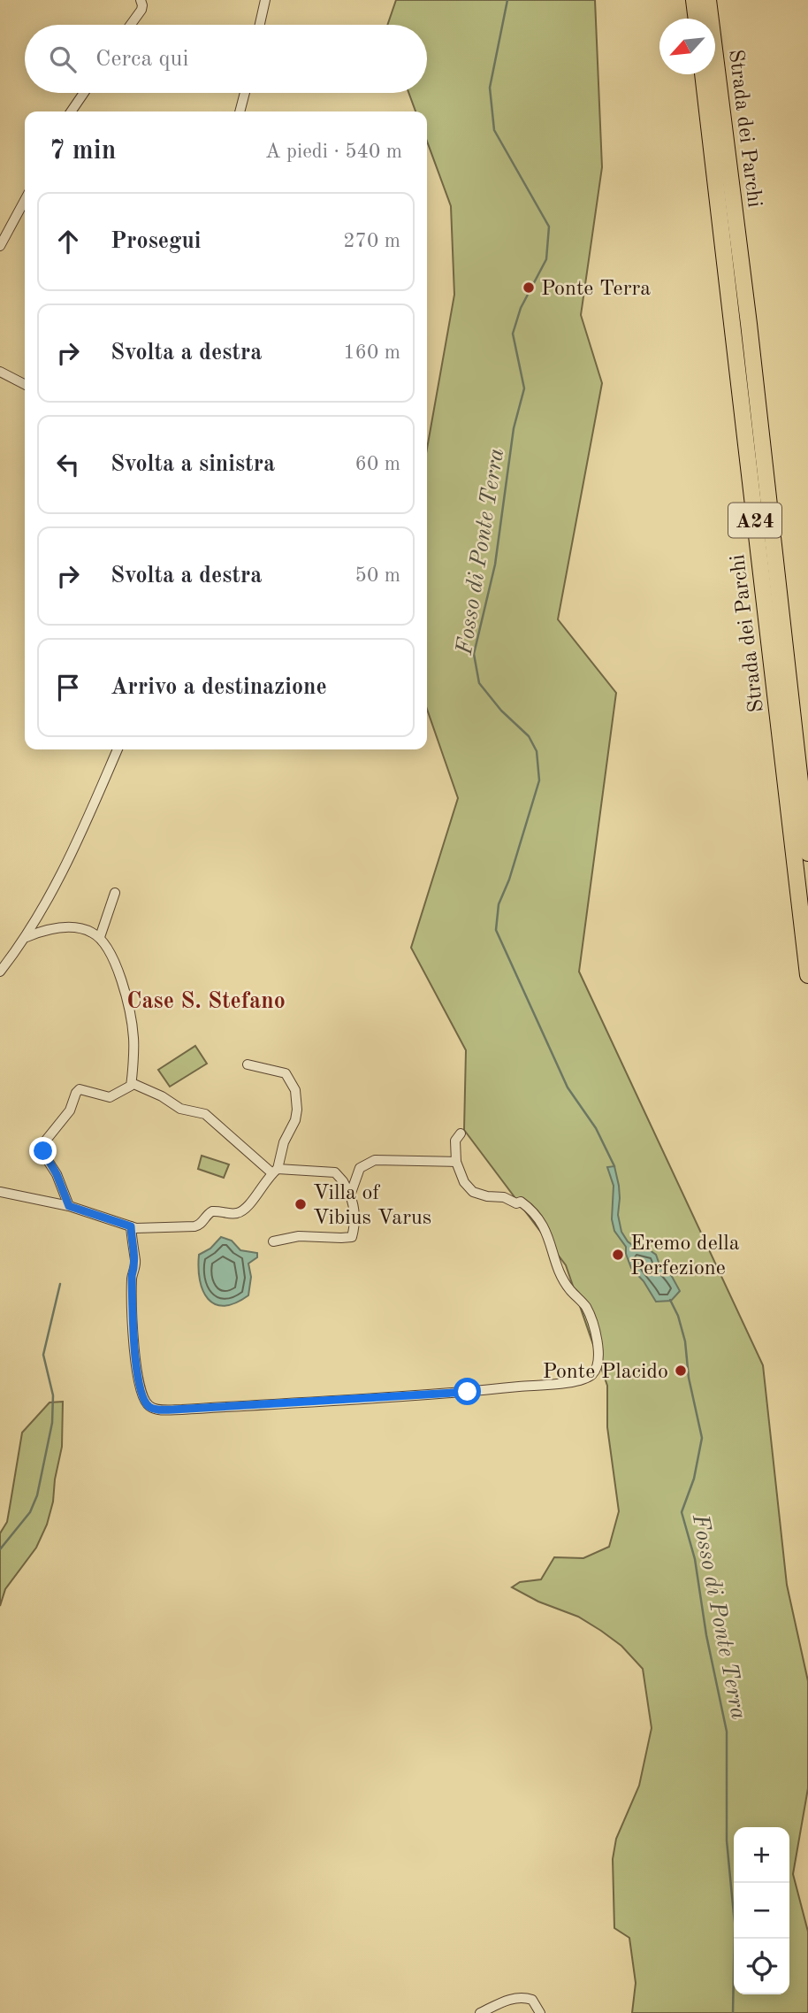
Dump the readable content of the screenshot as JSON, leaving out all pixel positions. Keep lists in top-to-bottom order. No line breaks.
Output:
{"streets":{"highway":["Strada dei Parchi","A24"]},"districts":["Case S. Stefano"],"water":["Fosso di Ponte Terra"],"places":["Ponte Terra","Villa of Vibius Varus","Eremo della Perfezione","Ponte Placido"],"north":"bottom left","page":{"search":"Cerca qui","heading":["7 min","A piedi · 540 m"],"list":[["Prosegui","270 m"],["Svolta a destra","160 m"],["Svolta a sinistra","60 m"],["Svolta a destra","50 m"],"Arrivo a destinazione"],"map_buttons":["+","−"]}}
